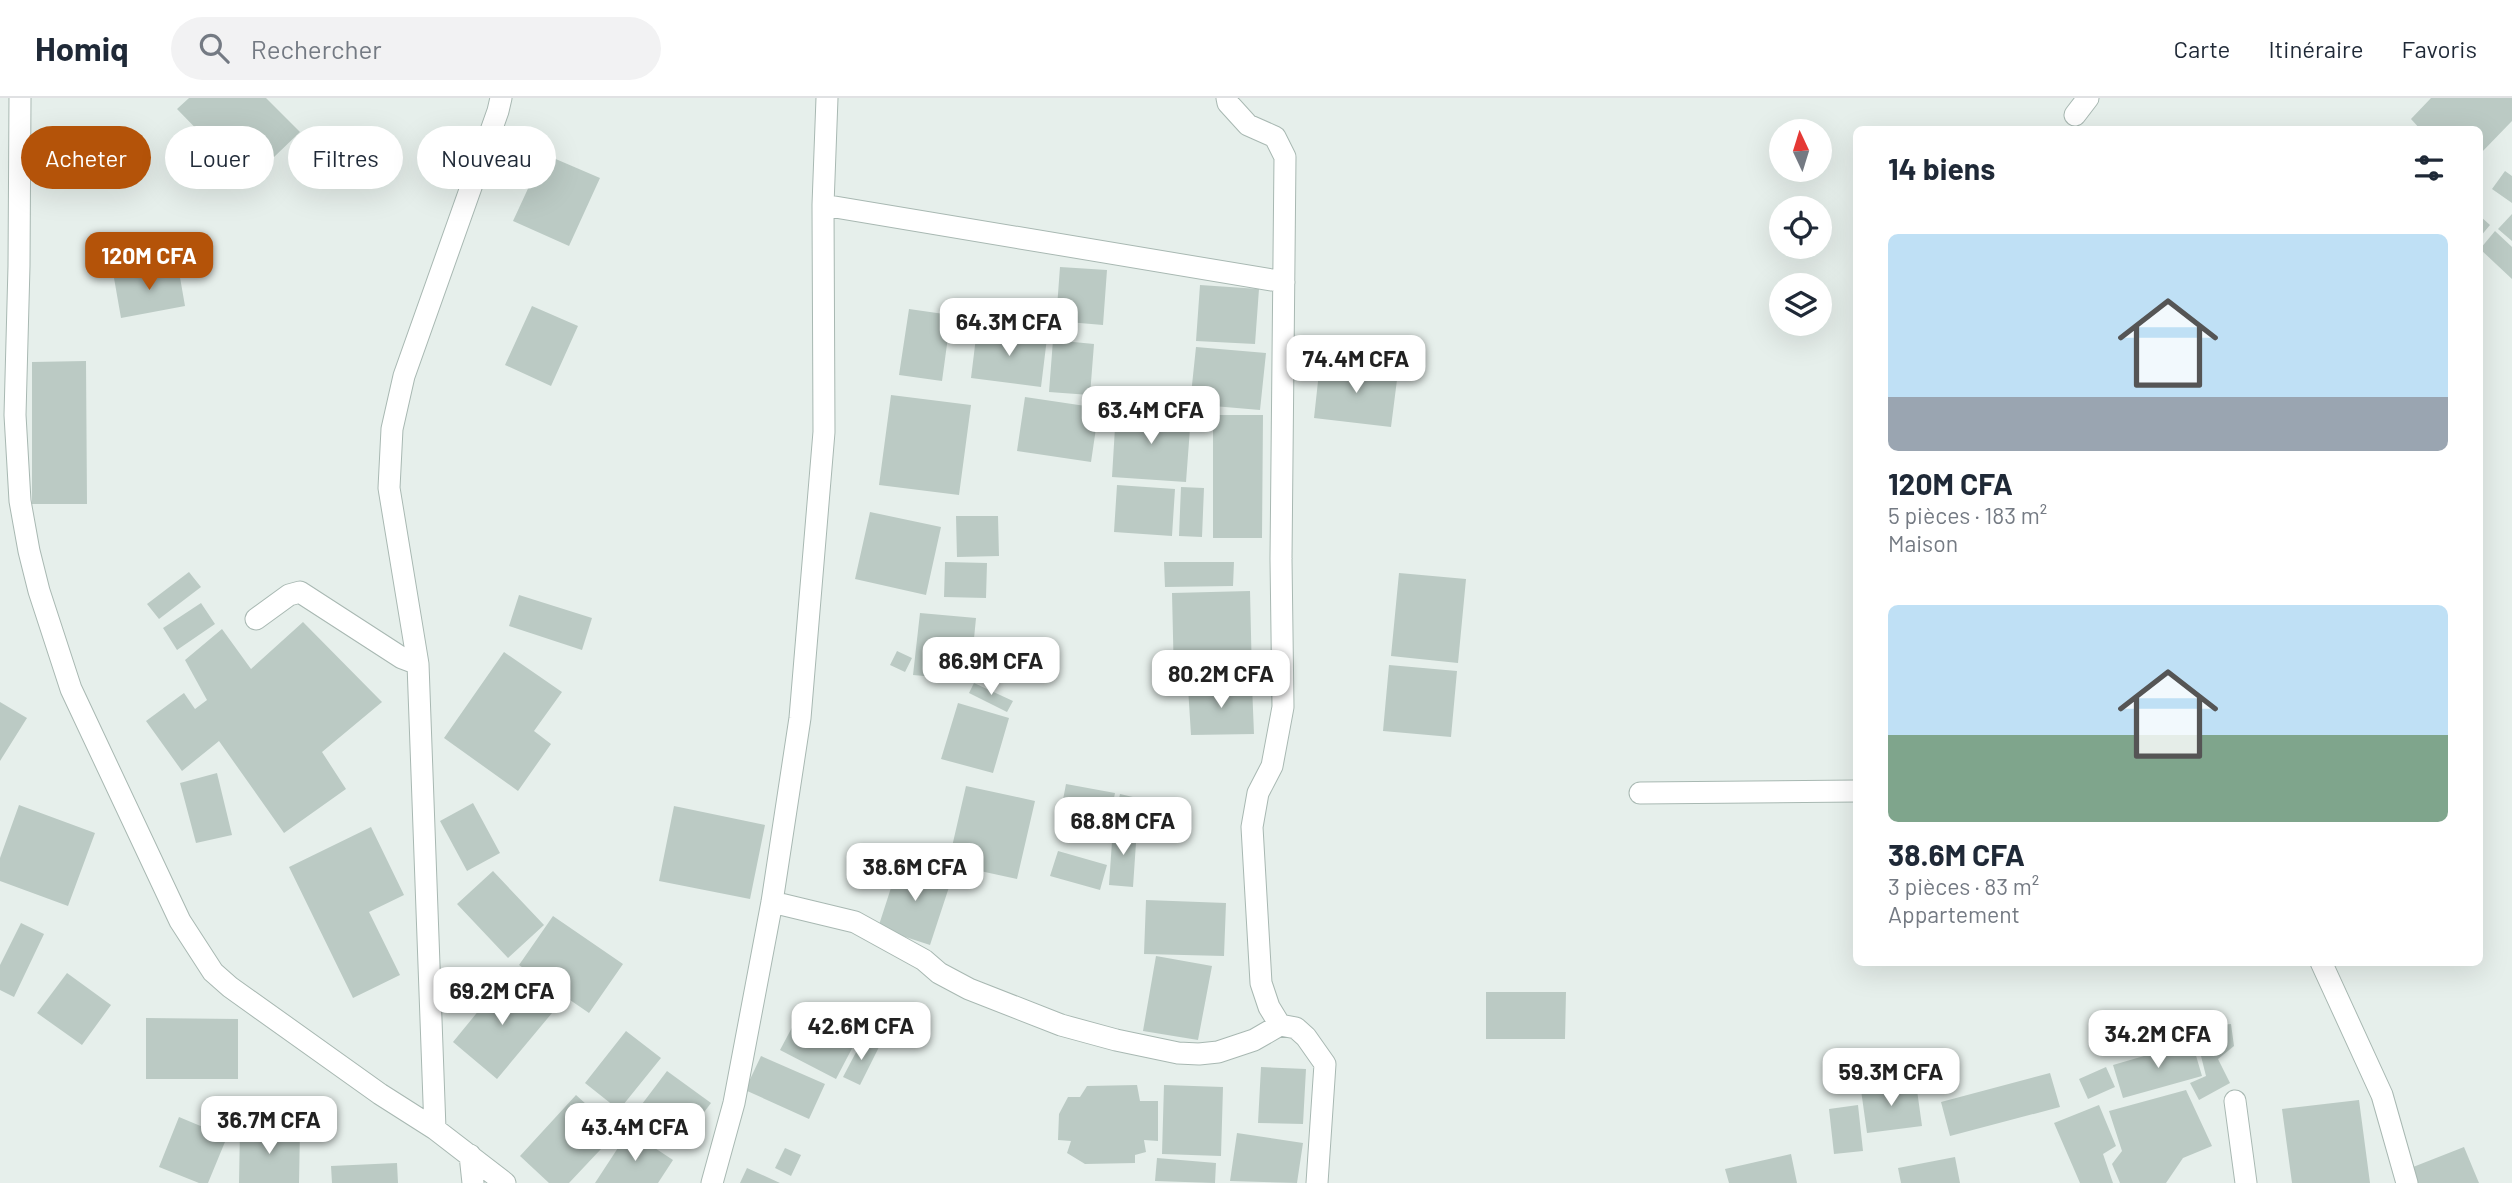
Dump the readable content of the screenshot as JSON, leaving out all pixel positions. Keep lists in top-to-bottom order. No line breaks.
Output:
{"north":"top","page":{"header":"Homiq","search":"Rechercher","nav":["Carte","Itinéraire","Favoris"],"chip":["Acheter","Louer","Filtres","Nouveau"],"heading":"14 biens","list":[{"name":"120M CFA","note":"5 pièces · 183 m² · Maison"},{"name":"38.6M CFA","note":"3 pièces · 83 m² · Appartement"}],"price":["120M CFA","64.3M CFA","74.4M CFA","63.4M CFA","86.9M CFA","80.2M CFA","68.8M CFA","38.6M CFA","69.2M CFA","42.6M CFA","34.2M CFA","59.3M CFA","36.7M CFA","43.4M CFA"]}}
